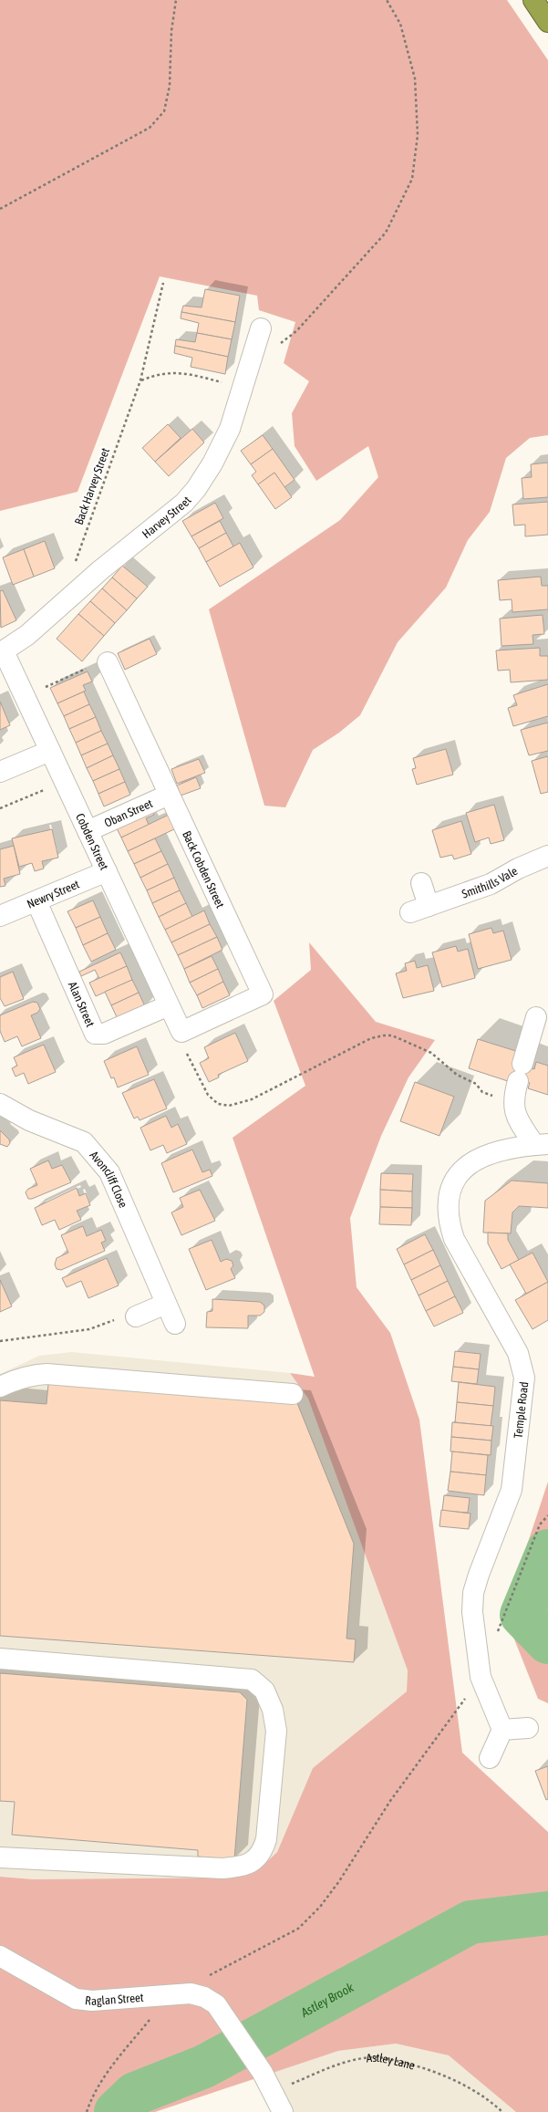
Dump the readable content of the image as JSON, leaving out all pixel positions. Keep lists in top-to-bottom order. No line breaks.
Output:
{"streets":{"street":["Harvey Street","Oban Street","Cobden Street","Back Cobden Street","Smithills Vale","Newry Street","Alan Street","Avoncliff Close","Temple Road","Raglan Street"],"path":["Back Harvey Street","Astley Lane"]},"crossings":[["Harvey Street","Cobden Street"],["Oban Street","Cobden Street"],["Oban Street","Back Cobden Street"],["Cobden Street","Back Cobden Street"],["Cobden Street","Newry Street"],["Cobden Street","Alan Street"],["Newry Street","Alan Street"],["Raglan Street","Astley Lane"]],"water":["Astley Brook"]}
